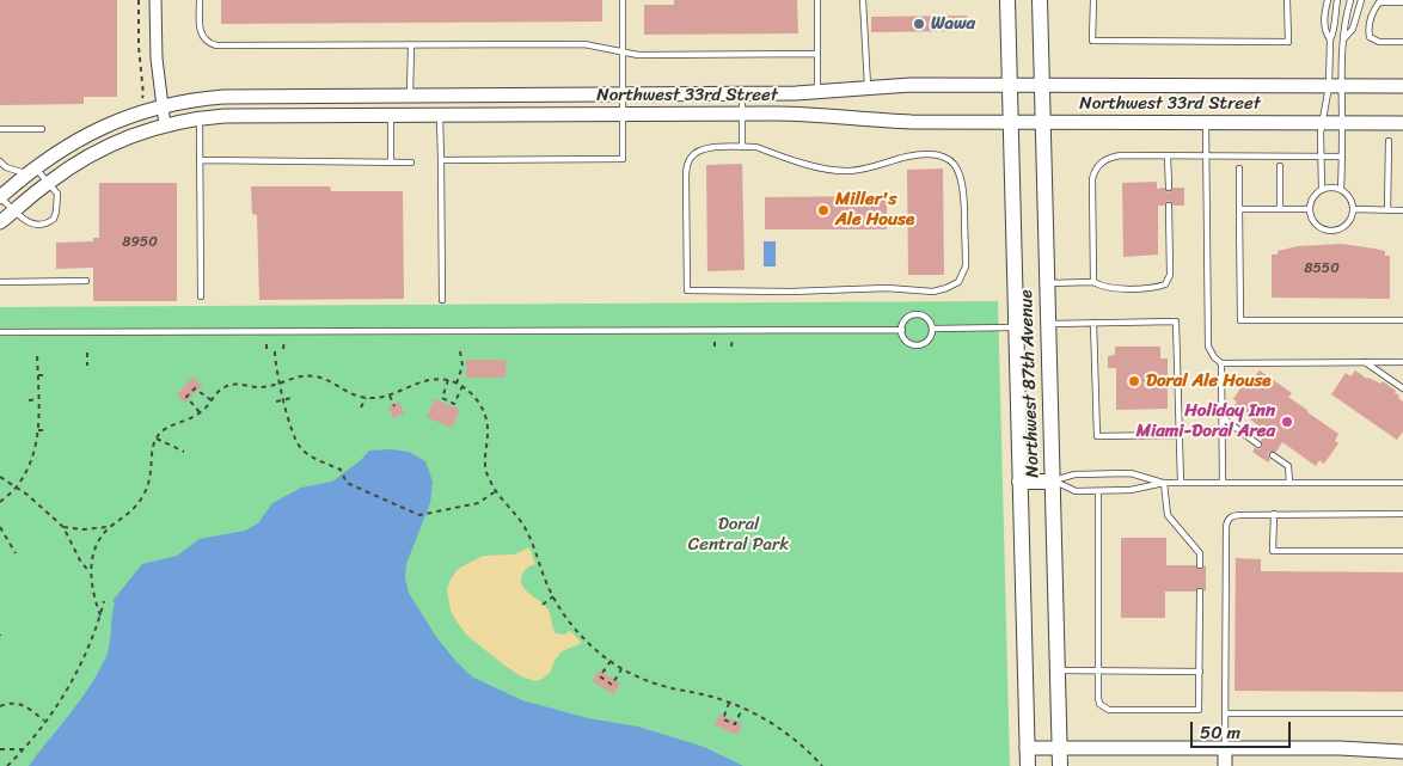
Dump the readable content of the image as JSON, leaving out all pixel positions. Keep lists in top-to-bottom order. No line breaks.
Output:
{"streets":{"main road":["Northwest 87th Avenue"],"street":["Northwest 33rd Street"]},"crossings":[["Northwest 33rd Street","Northwest 87th Avenue"]],"parks":["Doral Central Park"],"places":["Wawa","Miller's Ale House","Doral Ale House","Holiday Inn Miami-Doral Area"],"house_numbers":["8950","8550"],"scale_bar":"50 m"}
